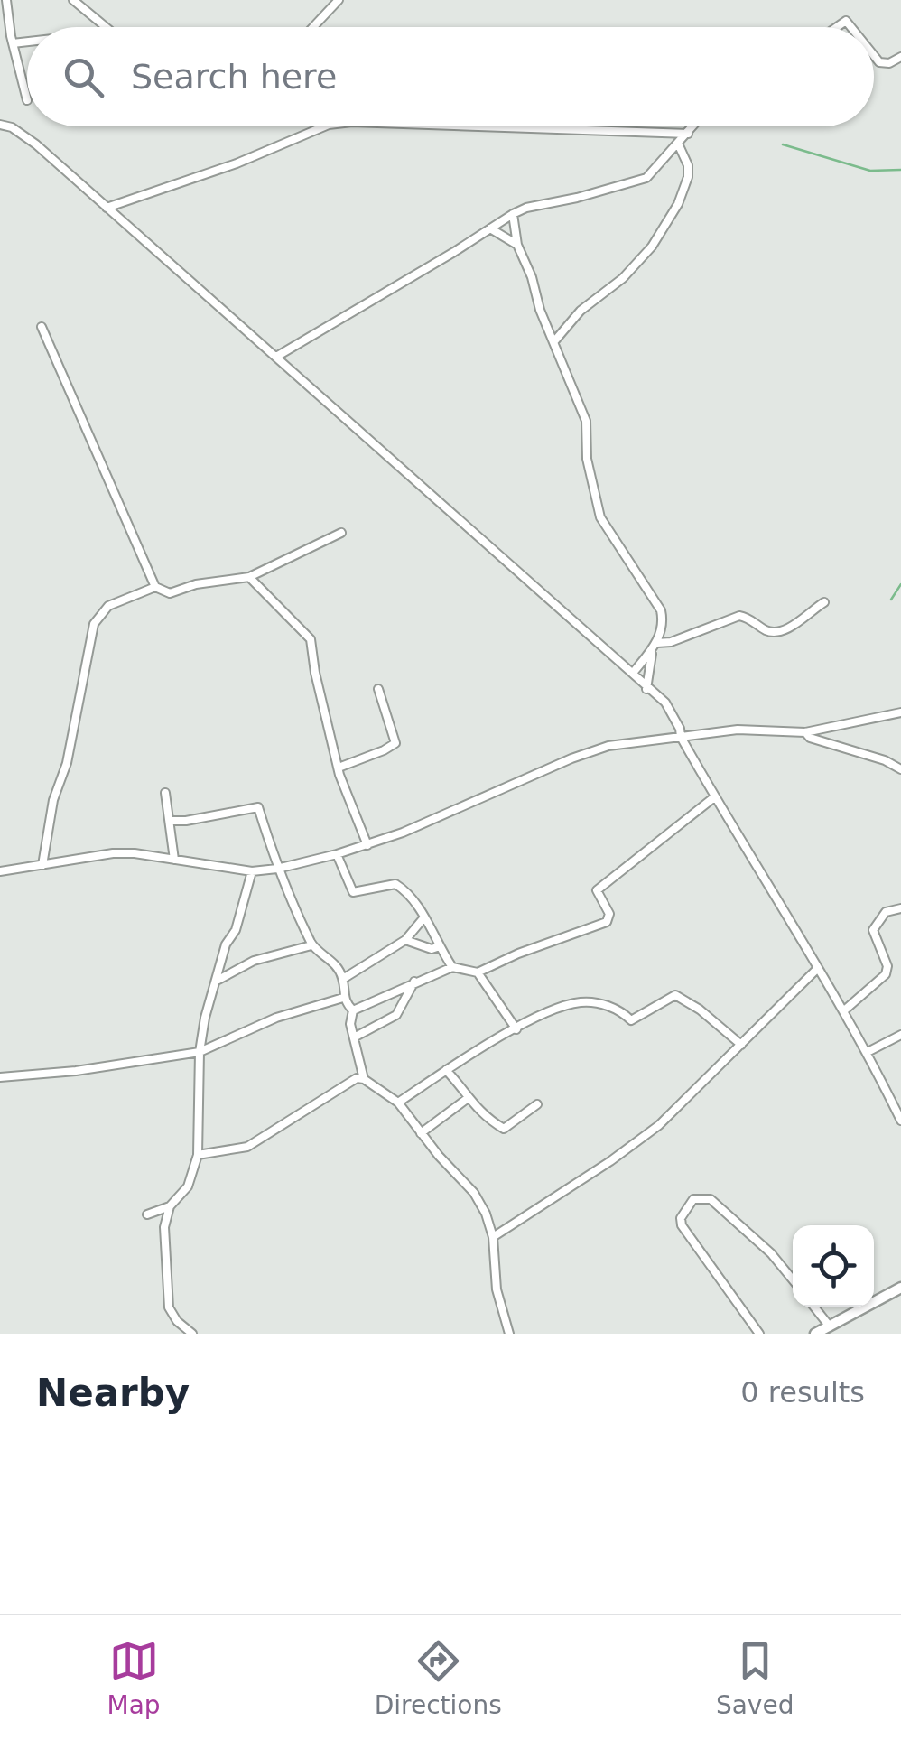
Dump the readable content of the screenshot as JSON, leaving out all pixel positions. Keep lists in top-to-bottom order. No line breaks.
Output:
{"page":{"search":"Search here","heading":["Nearby","0 results"],"nav":["Map","Directions","Saved"]}}
